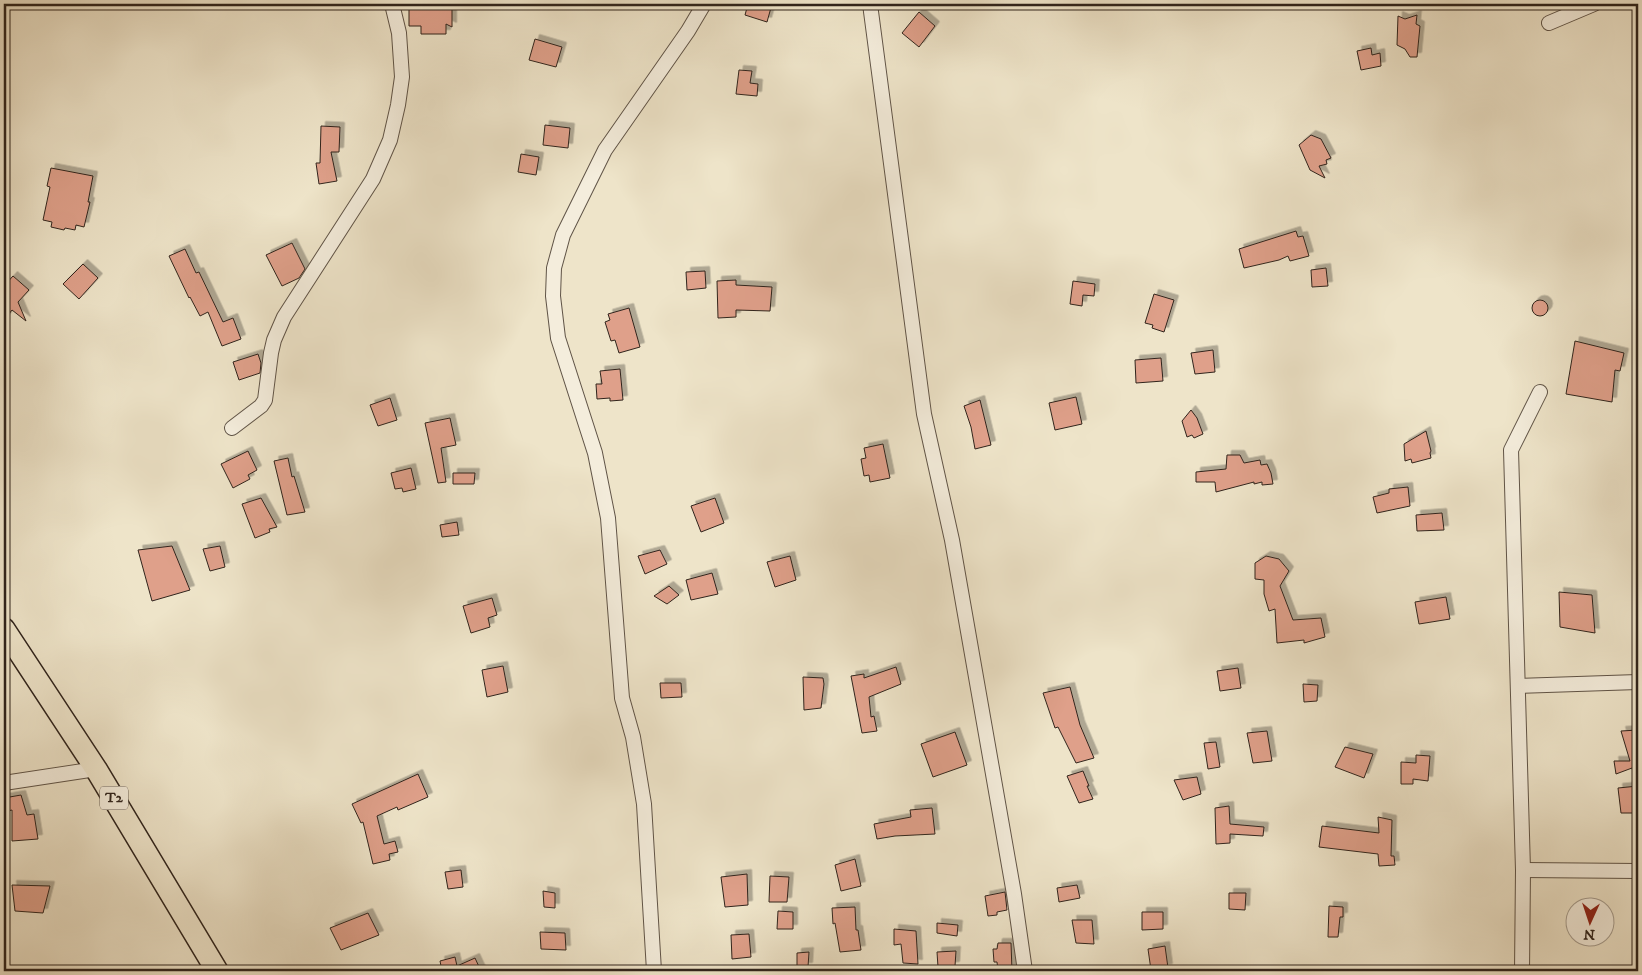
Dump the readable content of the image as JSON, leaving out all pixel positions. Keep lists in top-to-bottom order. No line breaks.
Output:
{"streets":{"highway":["T2"]},"north":"bottom"}
